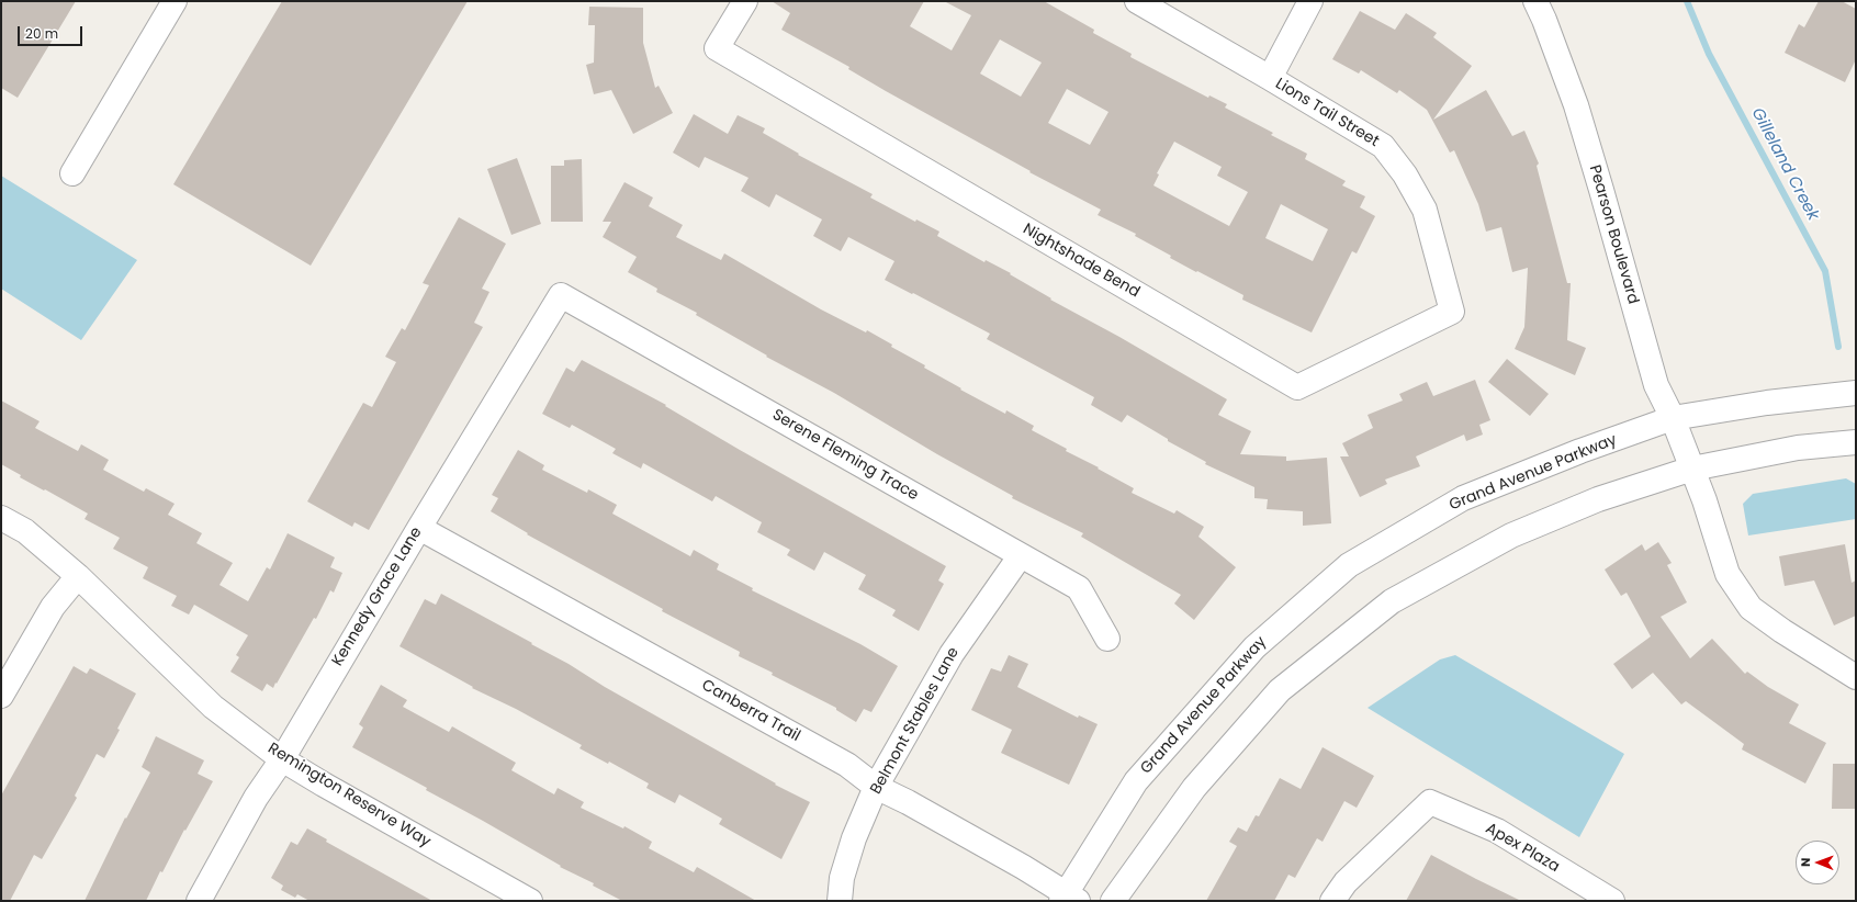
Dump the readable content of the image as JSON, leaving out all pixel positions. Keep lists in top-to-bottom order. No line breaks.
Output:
{"streets":{"street":["Lions Tail Street","Pearson Boulevard","Nightshade Bend","Serene Fleming Trace","Grand Avenue Parkway","Kennedy Grace Lane","Canberra Trail","Belmont Stables Lane","Remington Reserve Way","Apex Plaza"]},"crossings":[["Lions Tail Street","Nightshade Bend"],["Pearson Boulevard","Grand Avenue Parkway"],["Serene Fleming Trace","Kennedy Grace Lane"],["Serene Fleming Trace","Belmont Stables Lane"],["Grand Avenue Parkway","Canberra Trail"],["Kennedy Grace Lane","Canberra Trail"],["Kennedy Grace Lane","Remington Reserve Way"],["Canberra Trail","Belmont Stables Lane"]],"water":["Gilleland Creek"],"scale_bar":"20 m","north":"left"}
